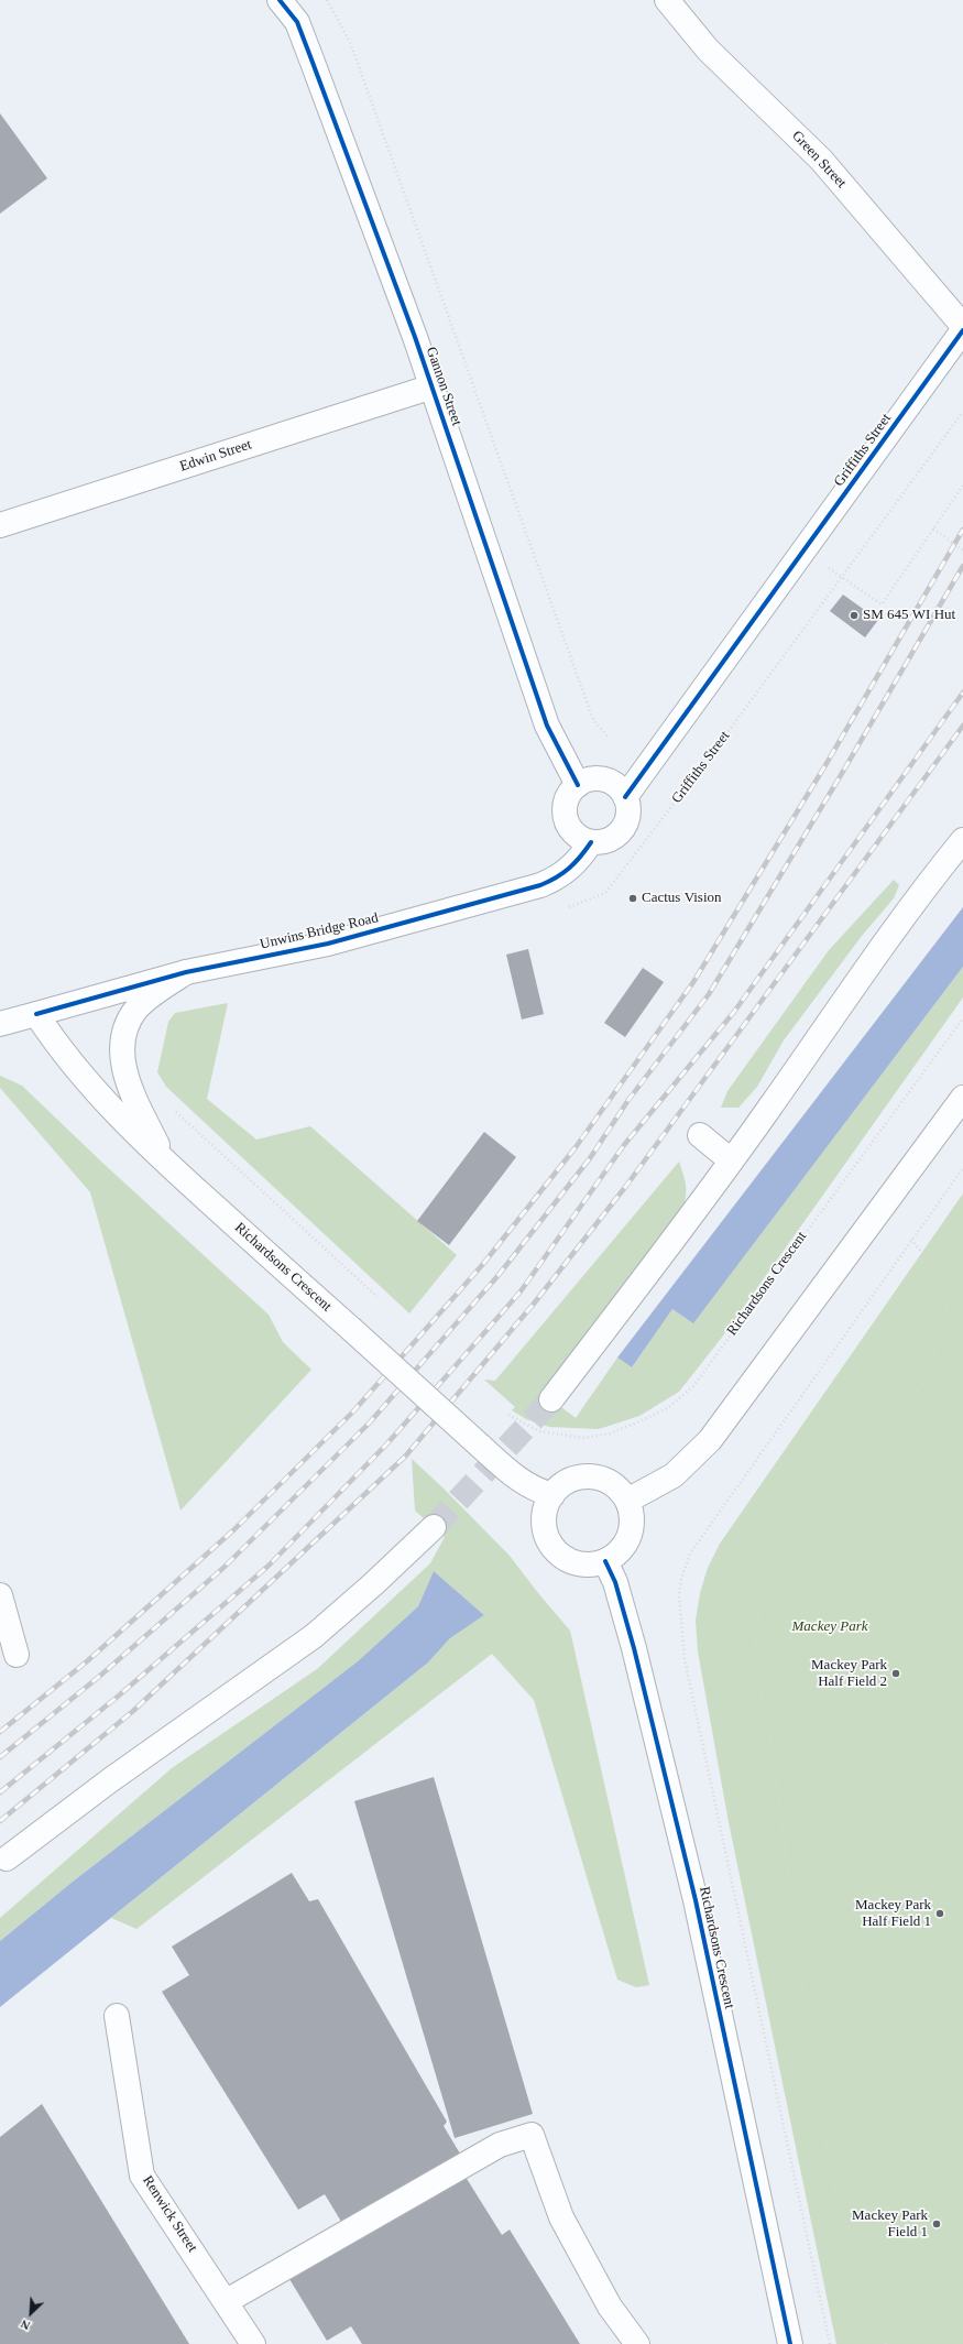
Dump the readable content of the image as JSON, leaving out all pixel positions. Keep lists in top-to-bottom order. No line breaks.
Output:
{"streets":{"street":["Green Street","Gannon Street","Griffiths Street","Edwin Street","Unwins Bridge Road","Richardsons Crescent","Renwick Street"]},"crossings":[["Gannon Street","Griffiths Street"],["Gannon Street","Edwin Street"],["Gannon Street","Unwins Bridge Road"],["Griffiths Street","Unwins Bridge Road"],["Unwins Bridge Road","Richardsons Crescent"]],"parks":["Mackey Park"],"places":["SM 645 WI Hut","Cactus Vision","Mackey Park Half Field 2","Mackey Park Half Field 1","Mackey Park Field 1"],"north":"bottom left"}
